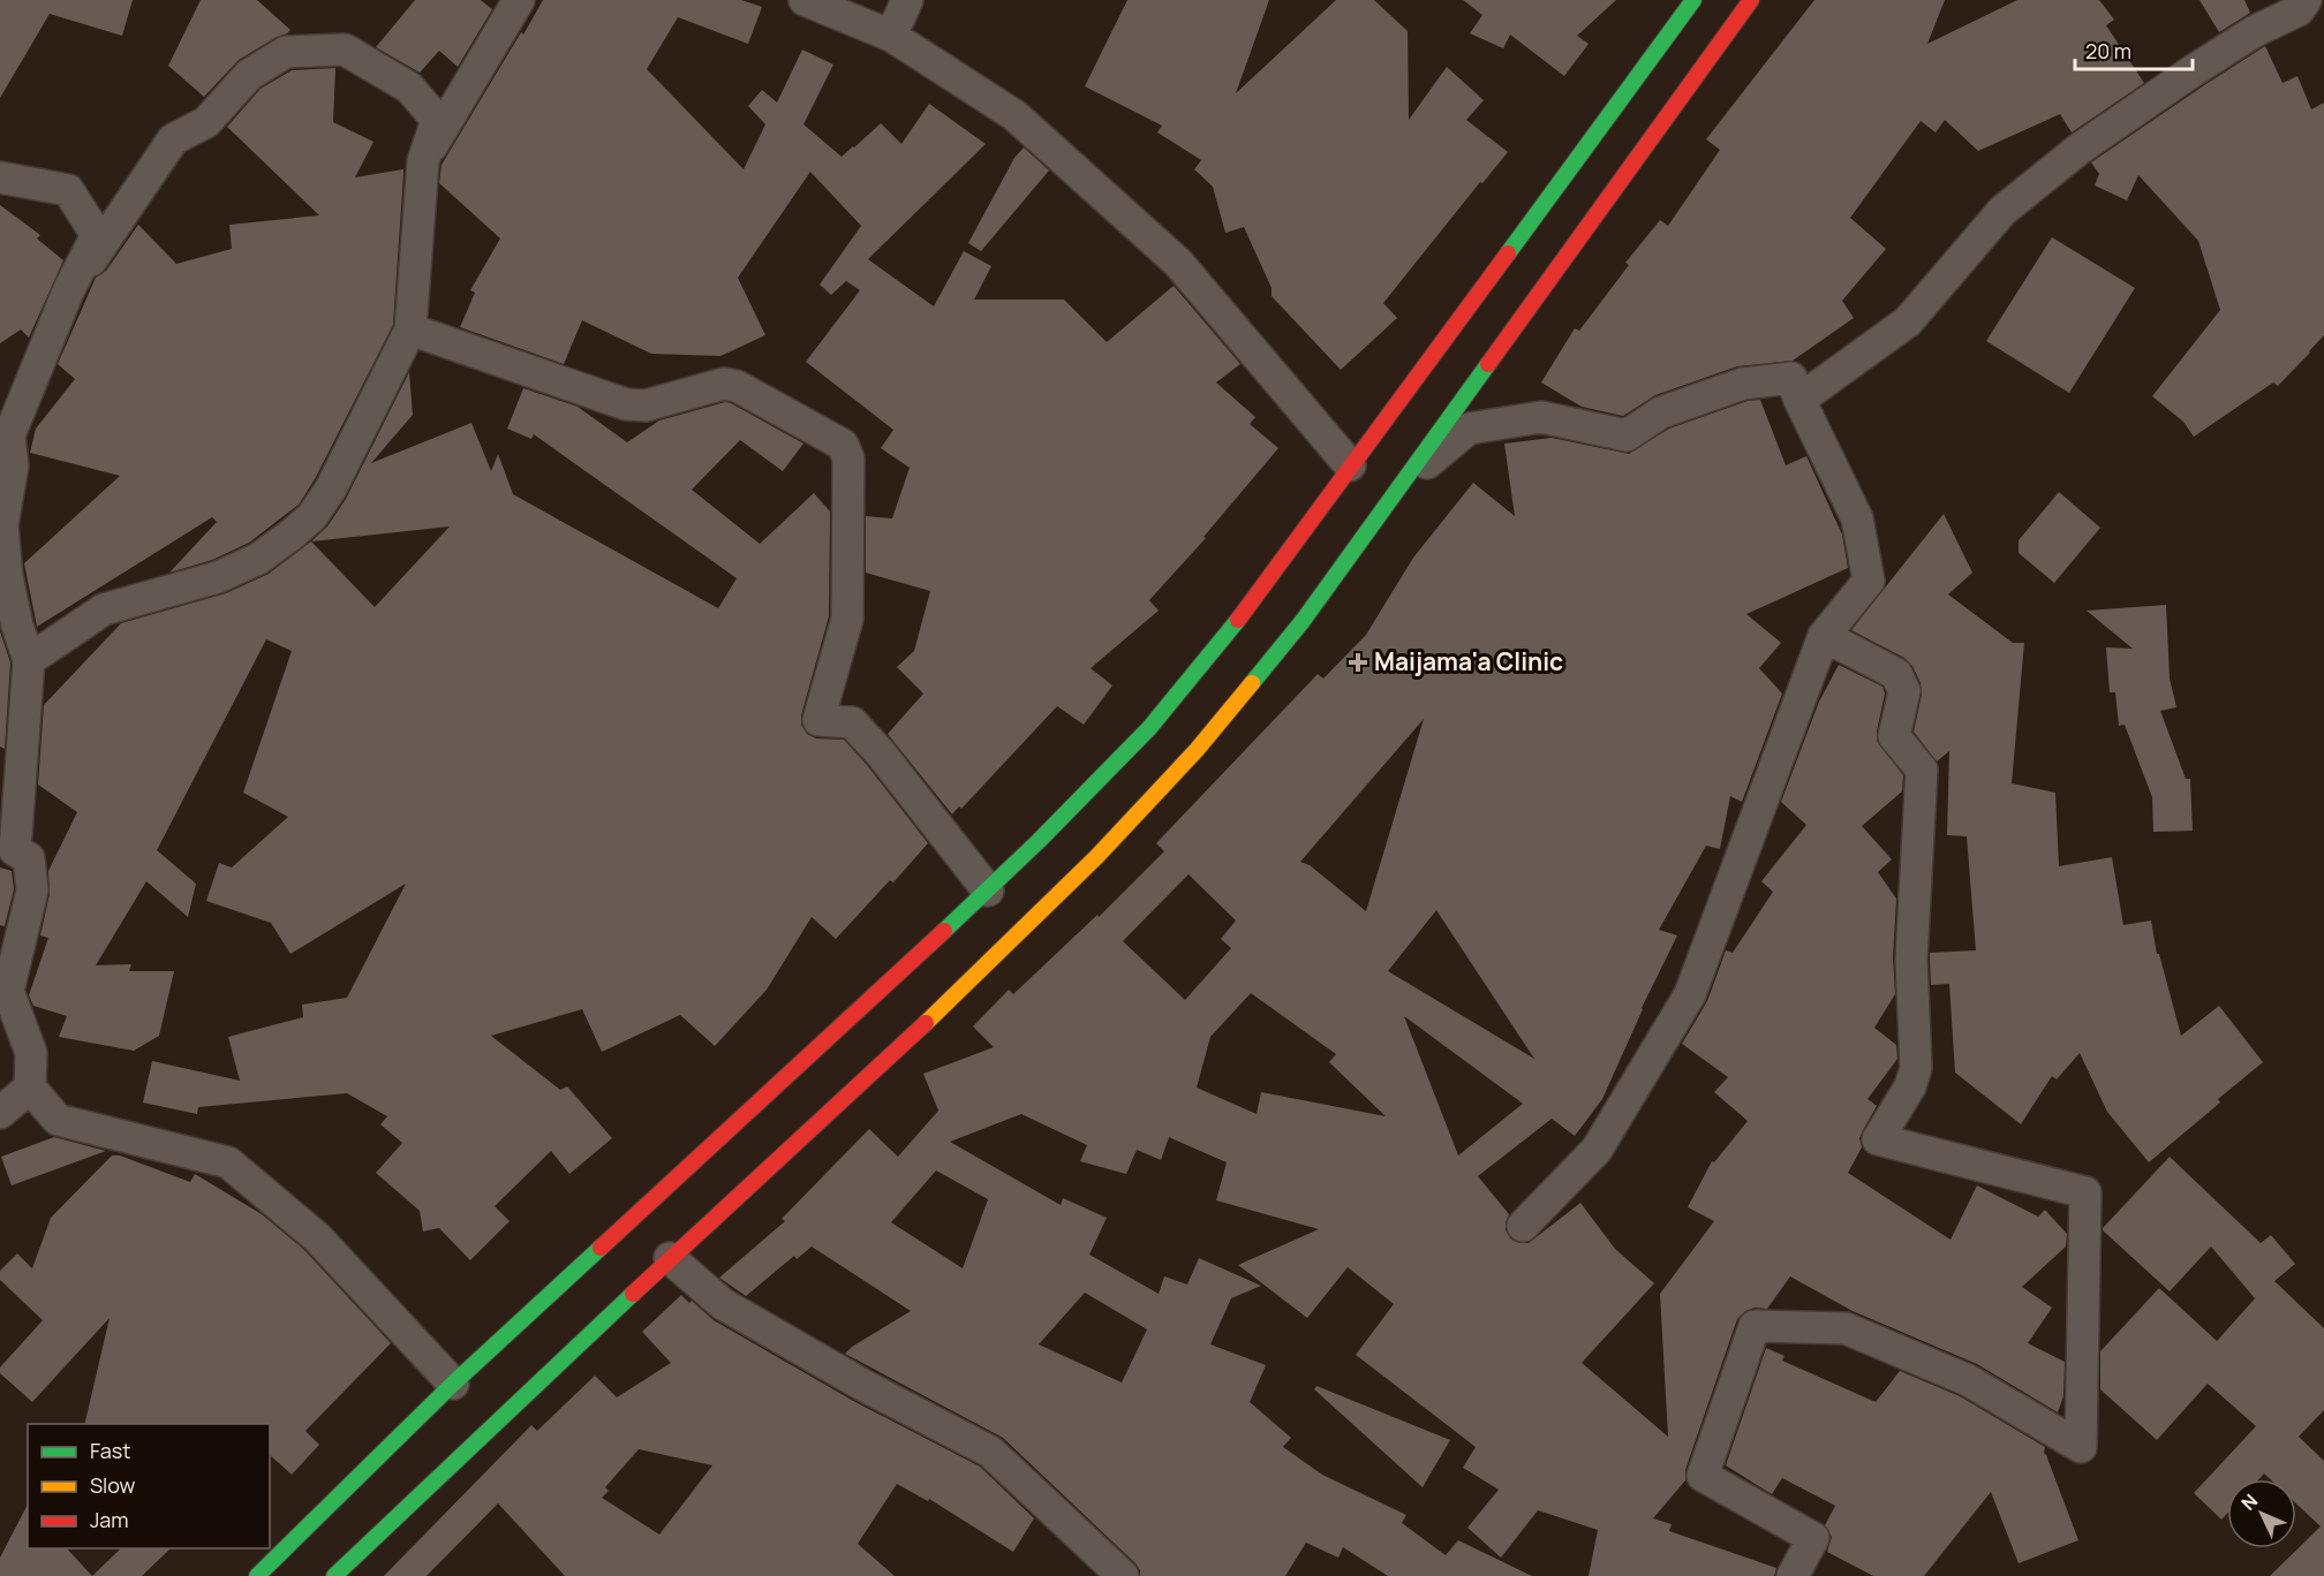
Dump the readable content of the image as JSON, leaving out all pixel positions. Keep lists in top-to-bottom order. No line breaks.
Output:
{"places":{"health":["Maijama'a Clinic"]},"legend":["Fast","Slow","Jam"],"scale_bar":"20 m","north":"top left"}
